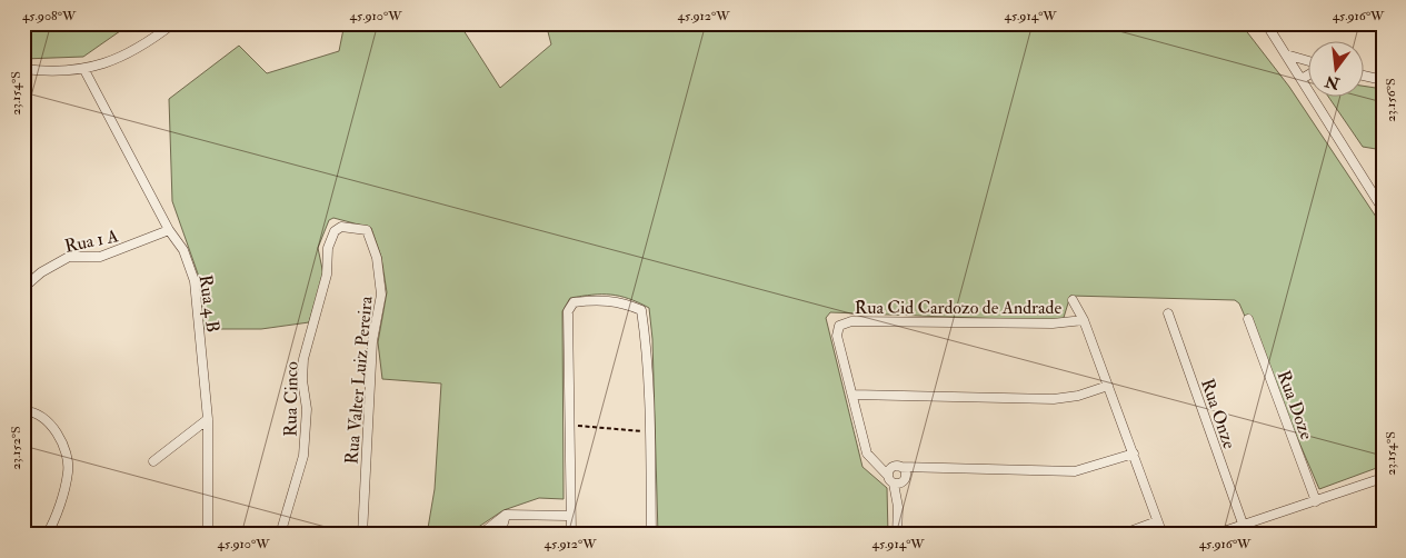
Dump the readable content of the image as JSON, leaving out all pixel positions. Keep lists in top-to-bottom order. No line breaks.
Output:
{"streets":{"street":["Rua 1 A","Rua 4 B","Rua Cid Cardozo de Andrade","Rua Valter Luiz Pereira","Rua Cinco","Rua Doze","Rua Onze"]},"crossings":[["Rua 1 A","Rua 4 B"],["Rua Valter Luiz Pereira","Rua Cinco"]],"north":"bottom","coordinates":["45.908°W","45.910°W","45.912°W","45.914°W","45.916°W","23.154°S","23.156°S","23.152°S"]}
